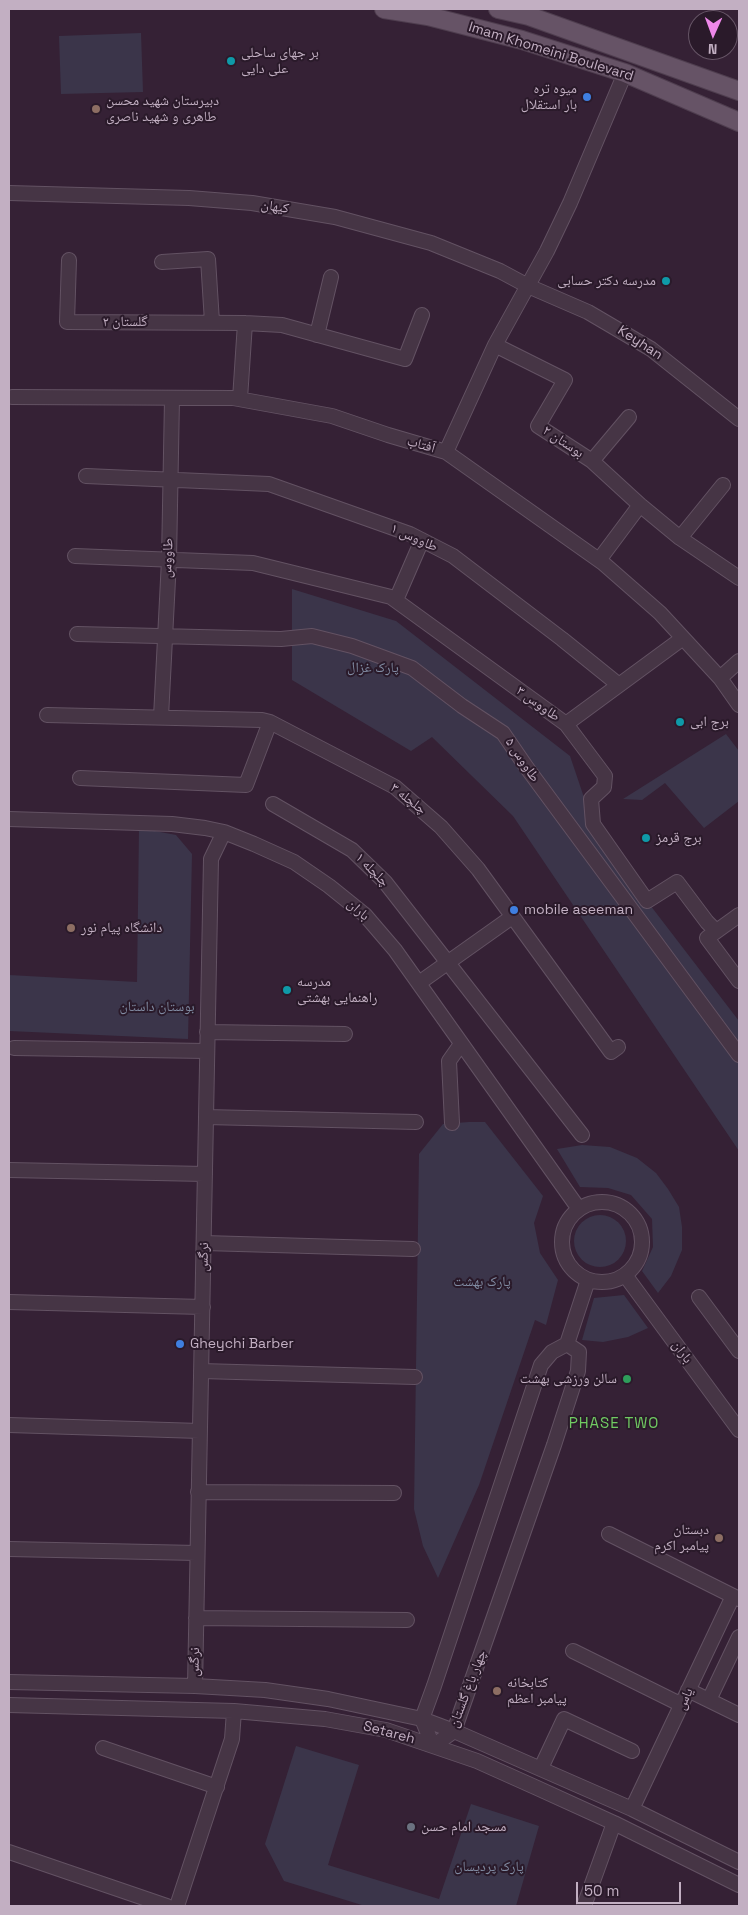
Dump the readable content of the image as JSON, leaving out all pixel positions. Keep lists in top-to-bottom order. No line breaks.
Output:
{"streets":{"main road":["Imam Khomeini Boulevard"],"street":["کیهان","گلستان ۲","Keyhan","بوستان ۲","آفتاب","طاووس ۱","طاووس","طاووس ۳","طاووس ۵","چلچله ۳","چلچله ۱","باران","نرگس","چهار باغ گلستان","یاس","Setareh"]},"crossings":[["کیهان","Keyhan"],["آفتاب","طاووس"],["طاووس ۱","طاووس"],["طاووس","طاووس ۳"],["طاووس","طاووس ۵"],["باران","نرگس"],["نرگس","Setareh"],["چهار باغ گلستان","Setareh"],["یاس","Setareh"]],"districts":["PHASE TWO"],"parks":["پارک غزال","بوستان داستان","پارک بهشت","پارک پردیسان"],"places":["بر جهای ساحلی علی دایی","میوه تره بار استقلال","دبیرستان شهید محسن طاهری و شهید ناصری","مدرسه دکتر حسابی","برج ابی","برج قرمز","mobile aseeman","دانشگاه پیام نور","مدرسه راهنمایی بهشتی","Gheychi Barber","سالن ورزشی بهشت","دبستان پیامبر اکرم","کتابخانه پیامبر اعظم","مسجد امام حسن"],"scale_bar":"50 m","north":"bottom"}
